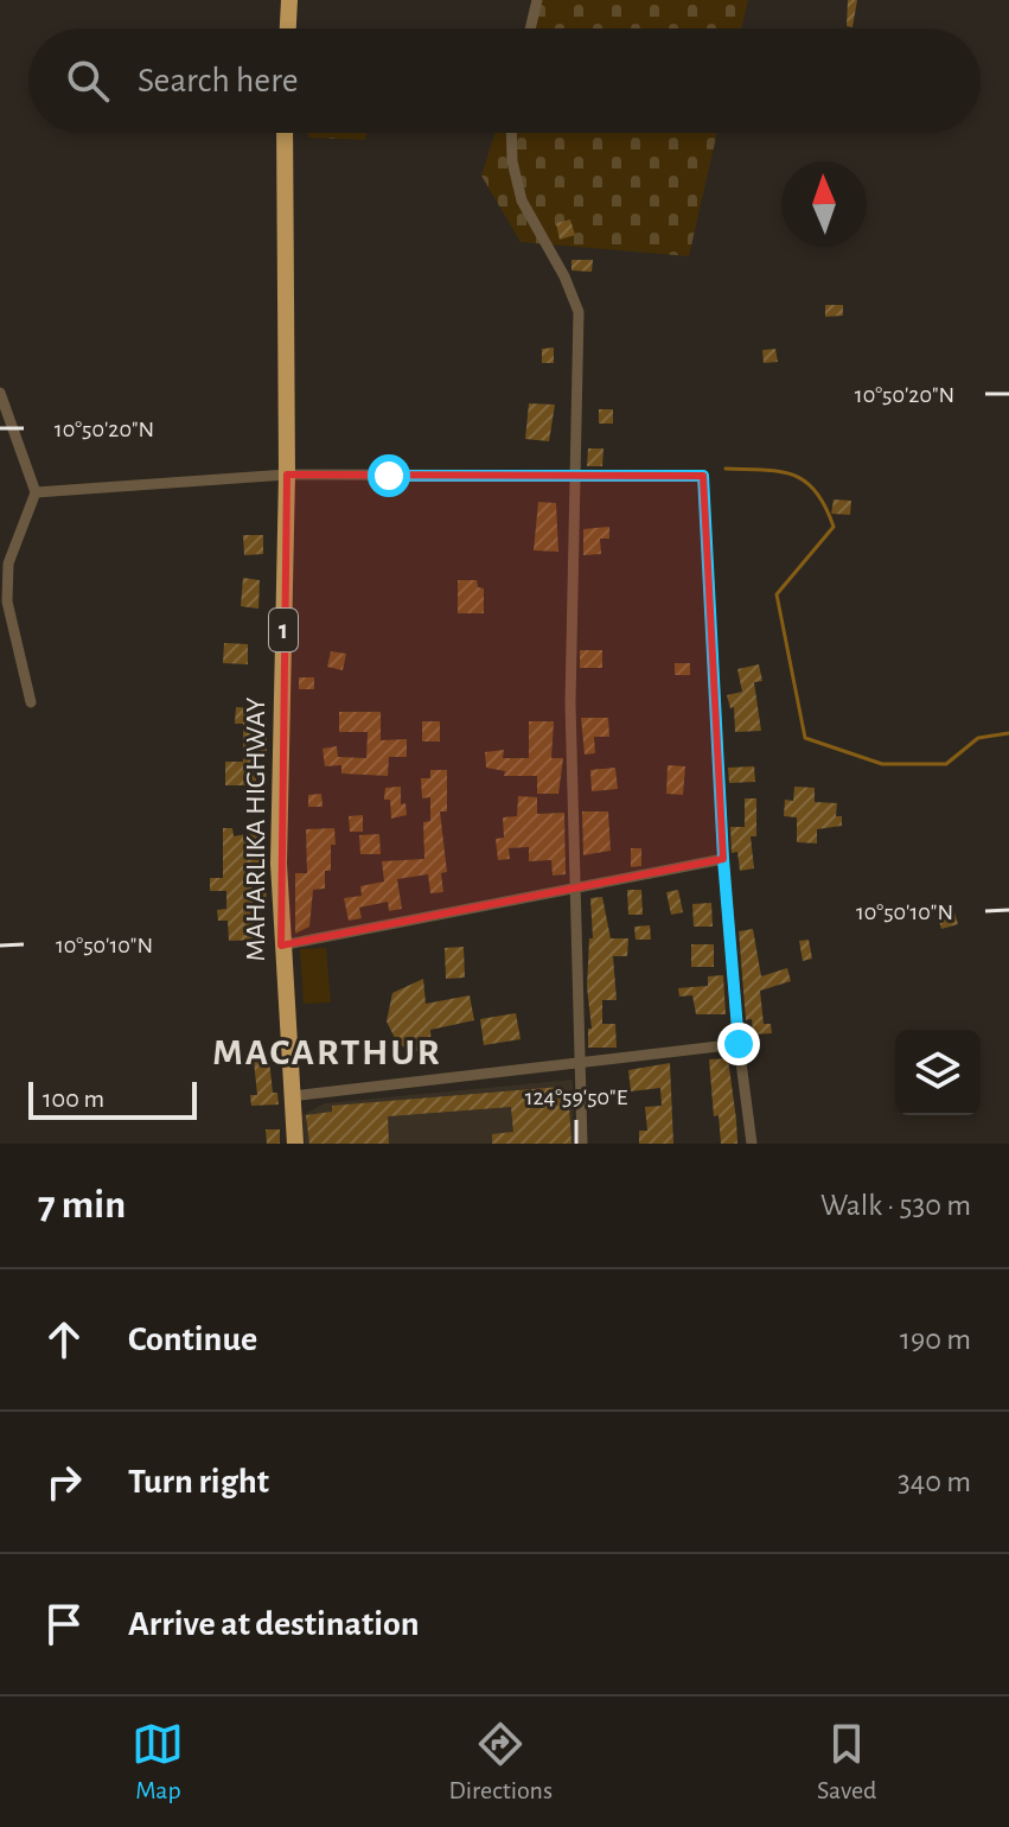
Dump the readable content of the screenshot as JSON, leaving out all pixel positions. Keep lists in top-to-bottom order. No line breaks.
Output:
{"streets":{"highway":["1","MAHARLIKA HIGHWAY"]},"districts":["MACARTHUR"],"scale_bar":"100 m","north":"top","page":{"search":"Search here","scale":"100 m","heading":["7 min","Walk · 530 m"],"list":[["Continue","190 m"],["Turn right","340 m"],"Arrive at destination"],"nav":["Map","Directions","Saved"]},"coordinates":["10°50'20\"N","10°50'10\"N","124°59'50\"E"]}
